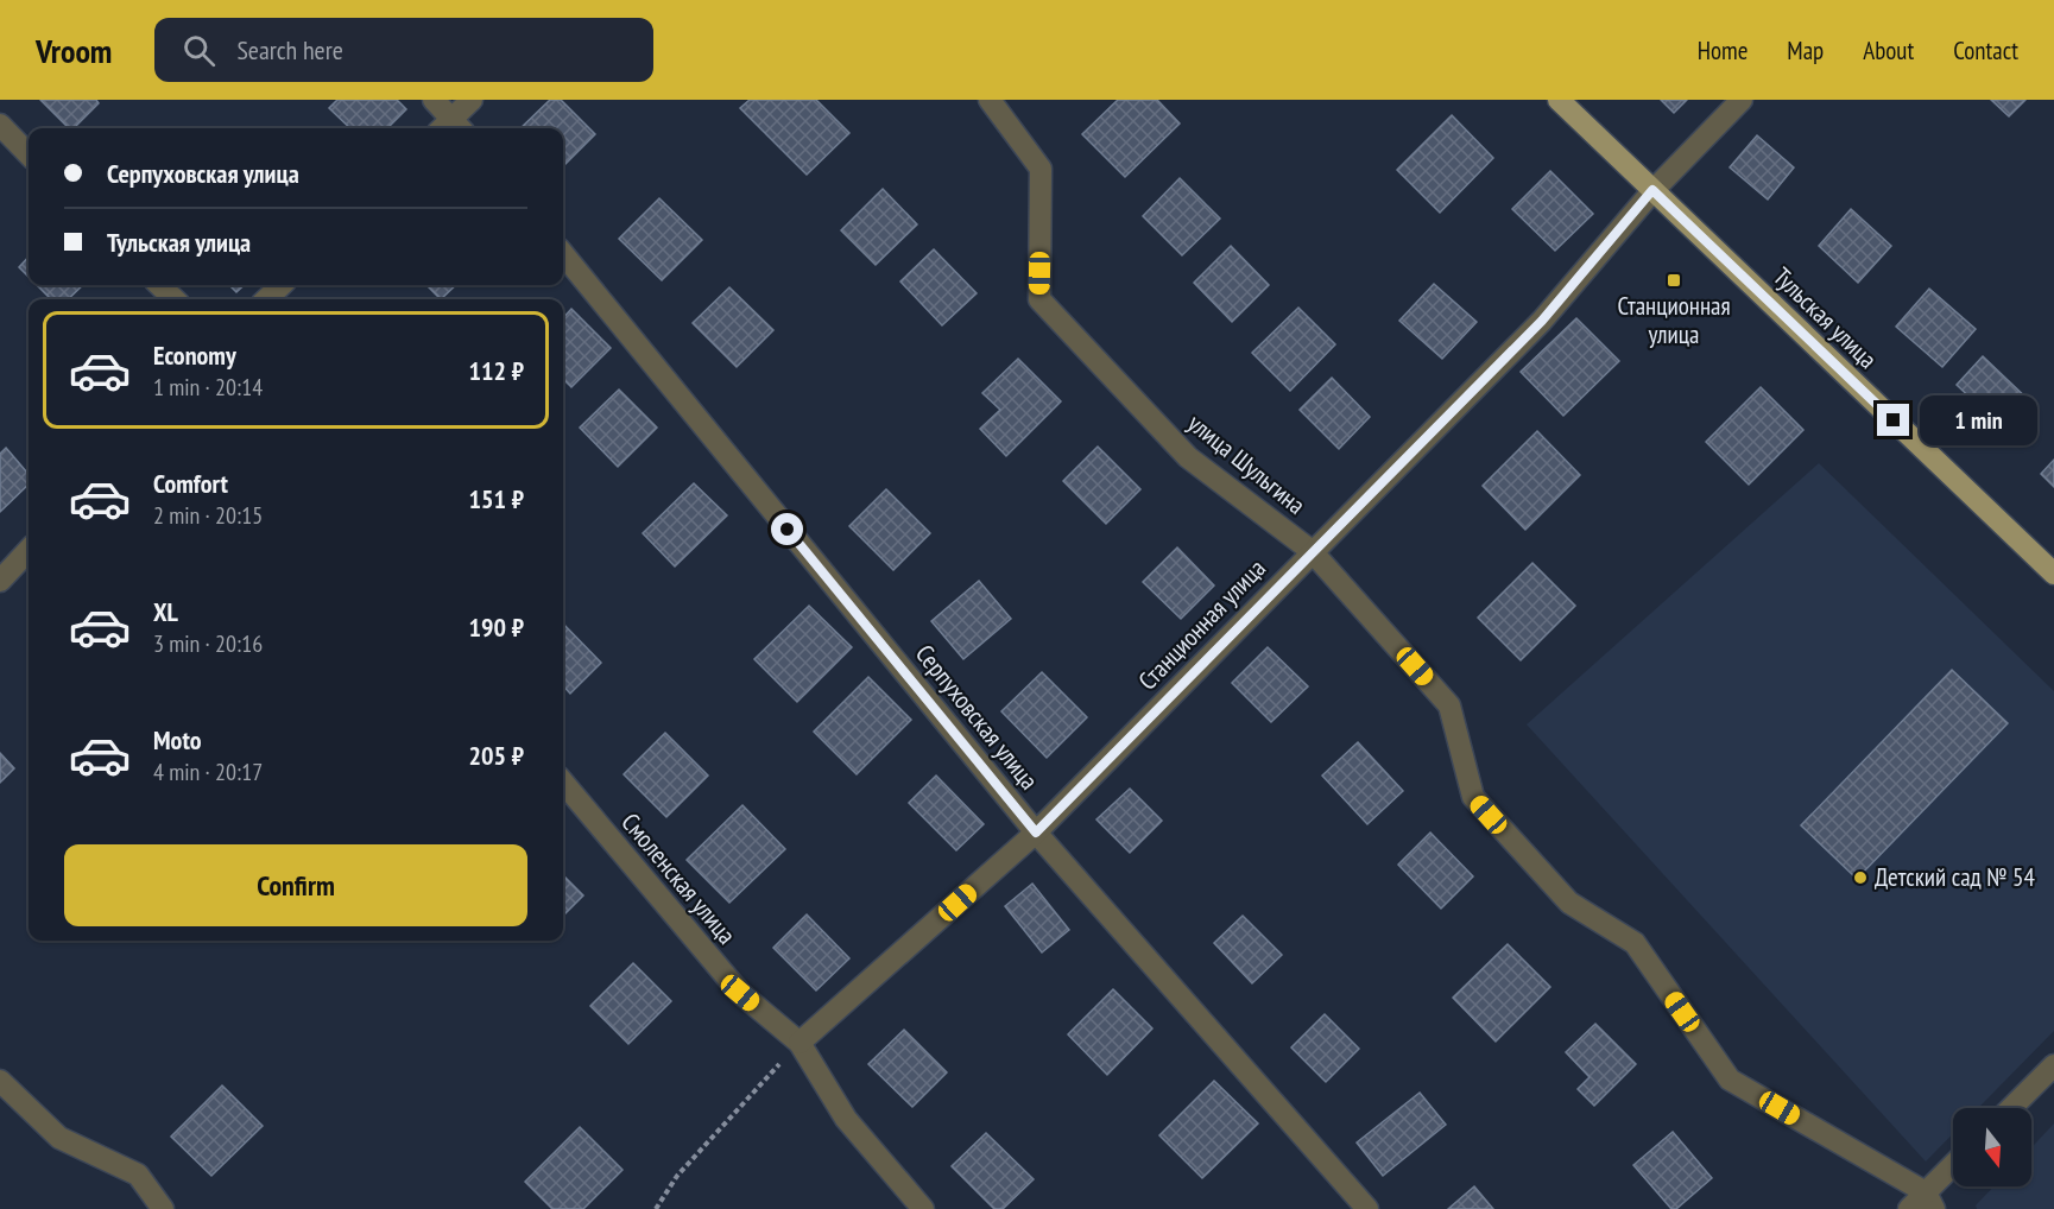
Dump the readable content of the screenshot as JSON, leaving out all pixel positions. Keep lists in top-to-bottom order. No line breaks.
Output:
{"streets":{"main road":["Тульская улица"],"street":["улица Шульгина","Станционная улица","Серпуховская улица","Смоленская улица"]},"crossings":[["Тульская улица","Станционная улица"],["улица Шульгина","Станционная улица"],["Станционная улица","Серпуховская улица"],["Станционная улица","Смоленская улица"]],"places":{"transit":["Станционная улица"],"other":["Детский сад № 54"]},"north":"bottom","page":{"header":"Vroom","search":"Search here","nav":["Home","Map","About","Contact"],"banner":["Серпуховская улица","Тульская улица"],"list":[{"name":"Economy","note":"1 min · 20:14","value":"112 ₽"},{"name":"Comfort","note":"2 min · 20:15","value":"151 ₽"},{"name":"XL","note":"3 min · 20:16","value":"190 ₽"},{"name":"Moto","note":"4 min · 20:17","value":"205 ₽"}],"bubble":"1 min","buttons":"Confirm"}}
